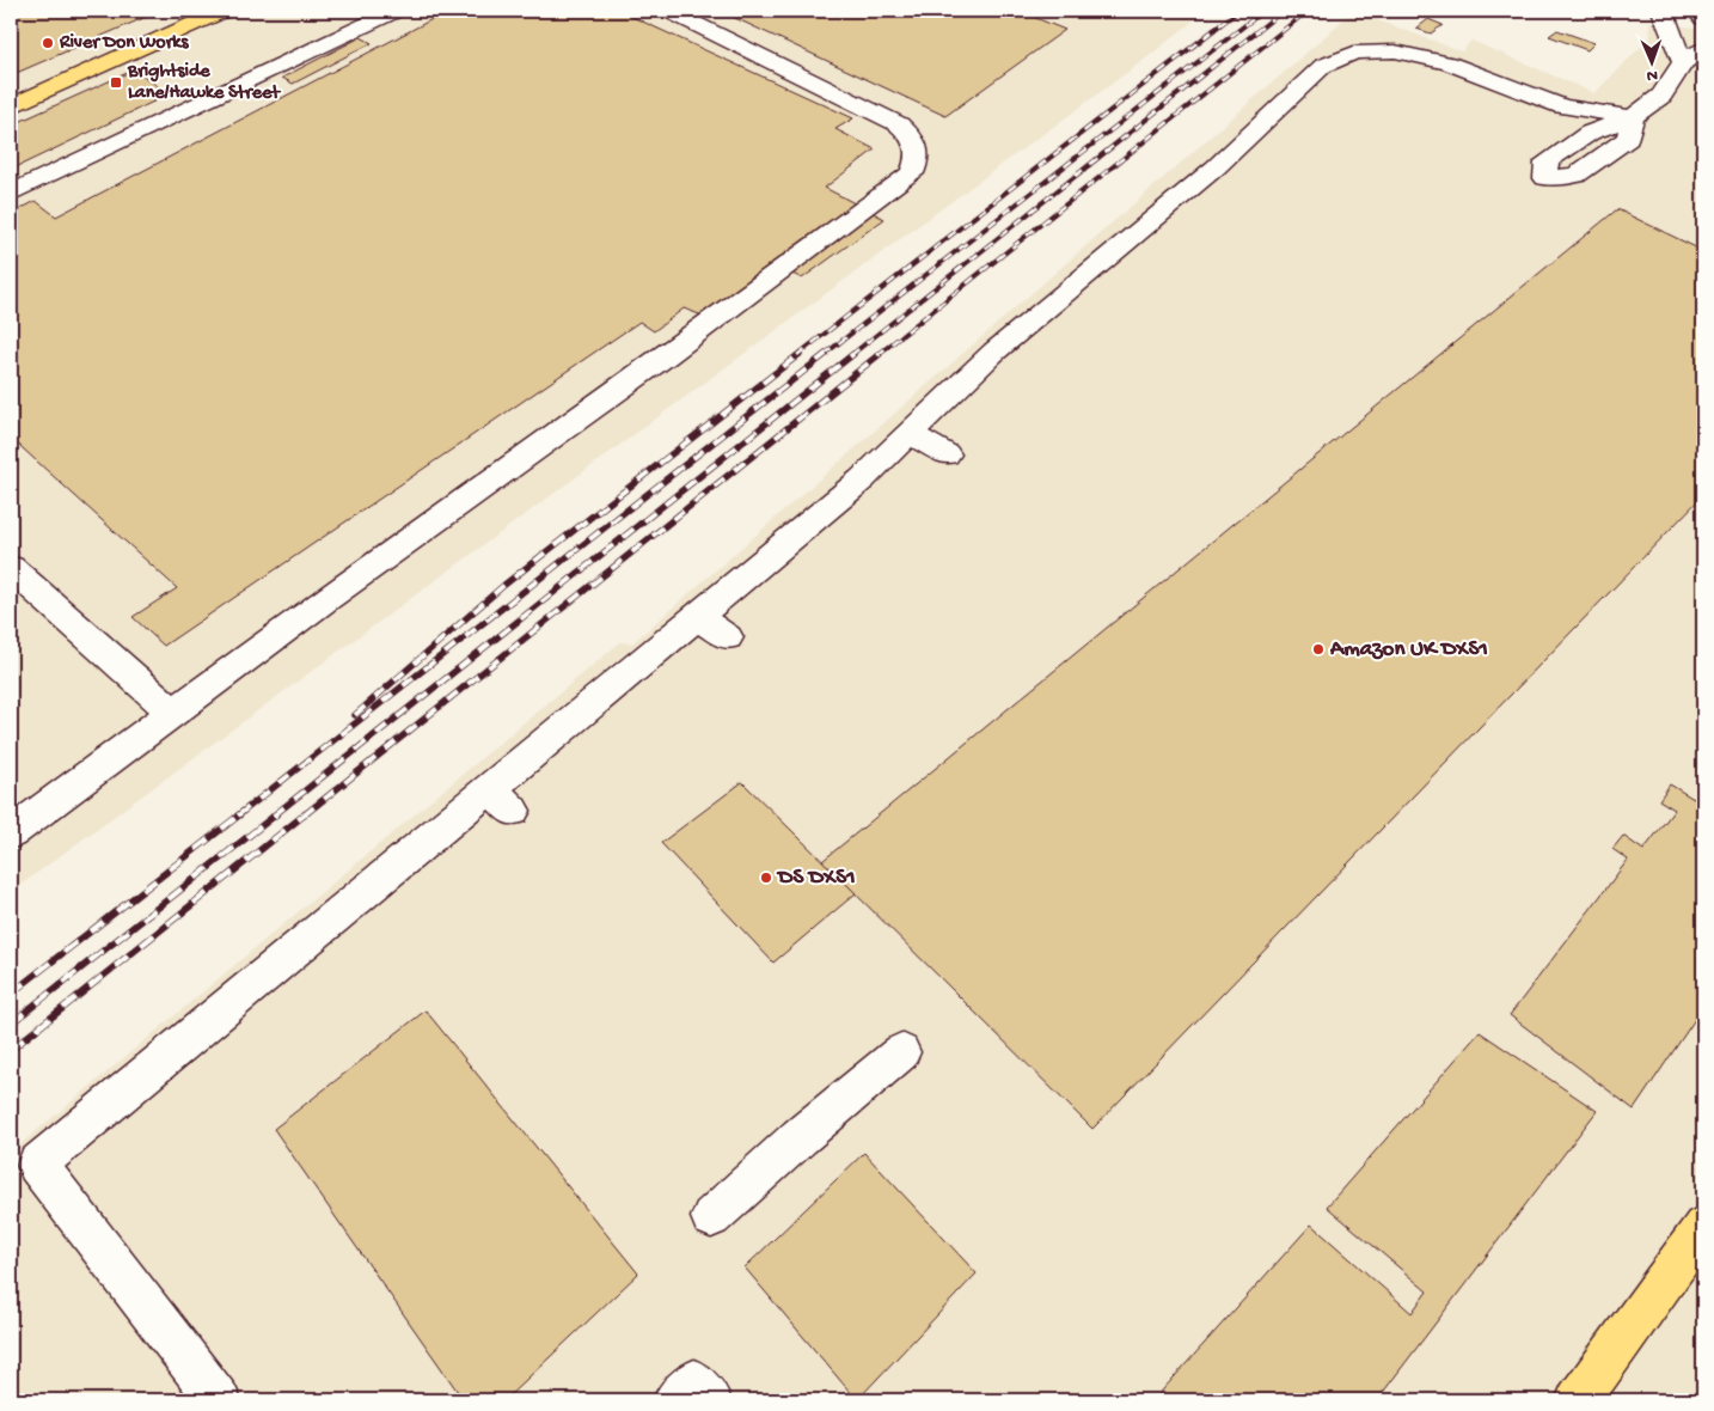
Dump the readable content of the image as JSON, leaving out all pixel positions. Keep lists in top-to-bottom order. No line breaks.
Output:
{"places":{"other":["River Don Works","Amazon UK DXS1","DS DXS1"],"transit":["Brightside Lane/Hawke Street"]},"north":"bottom"}
